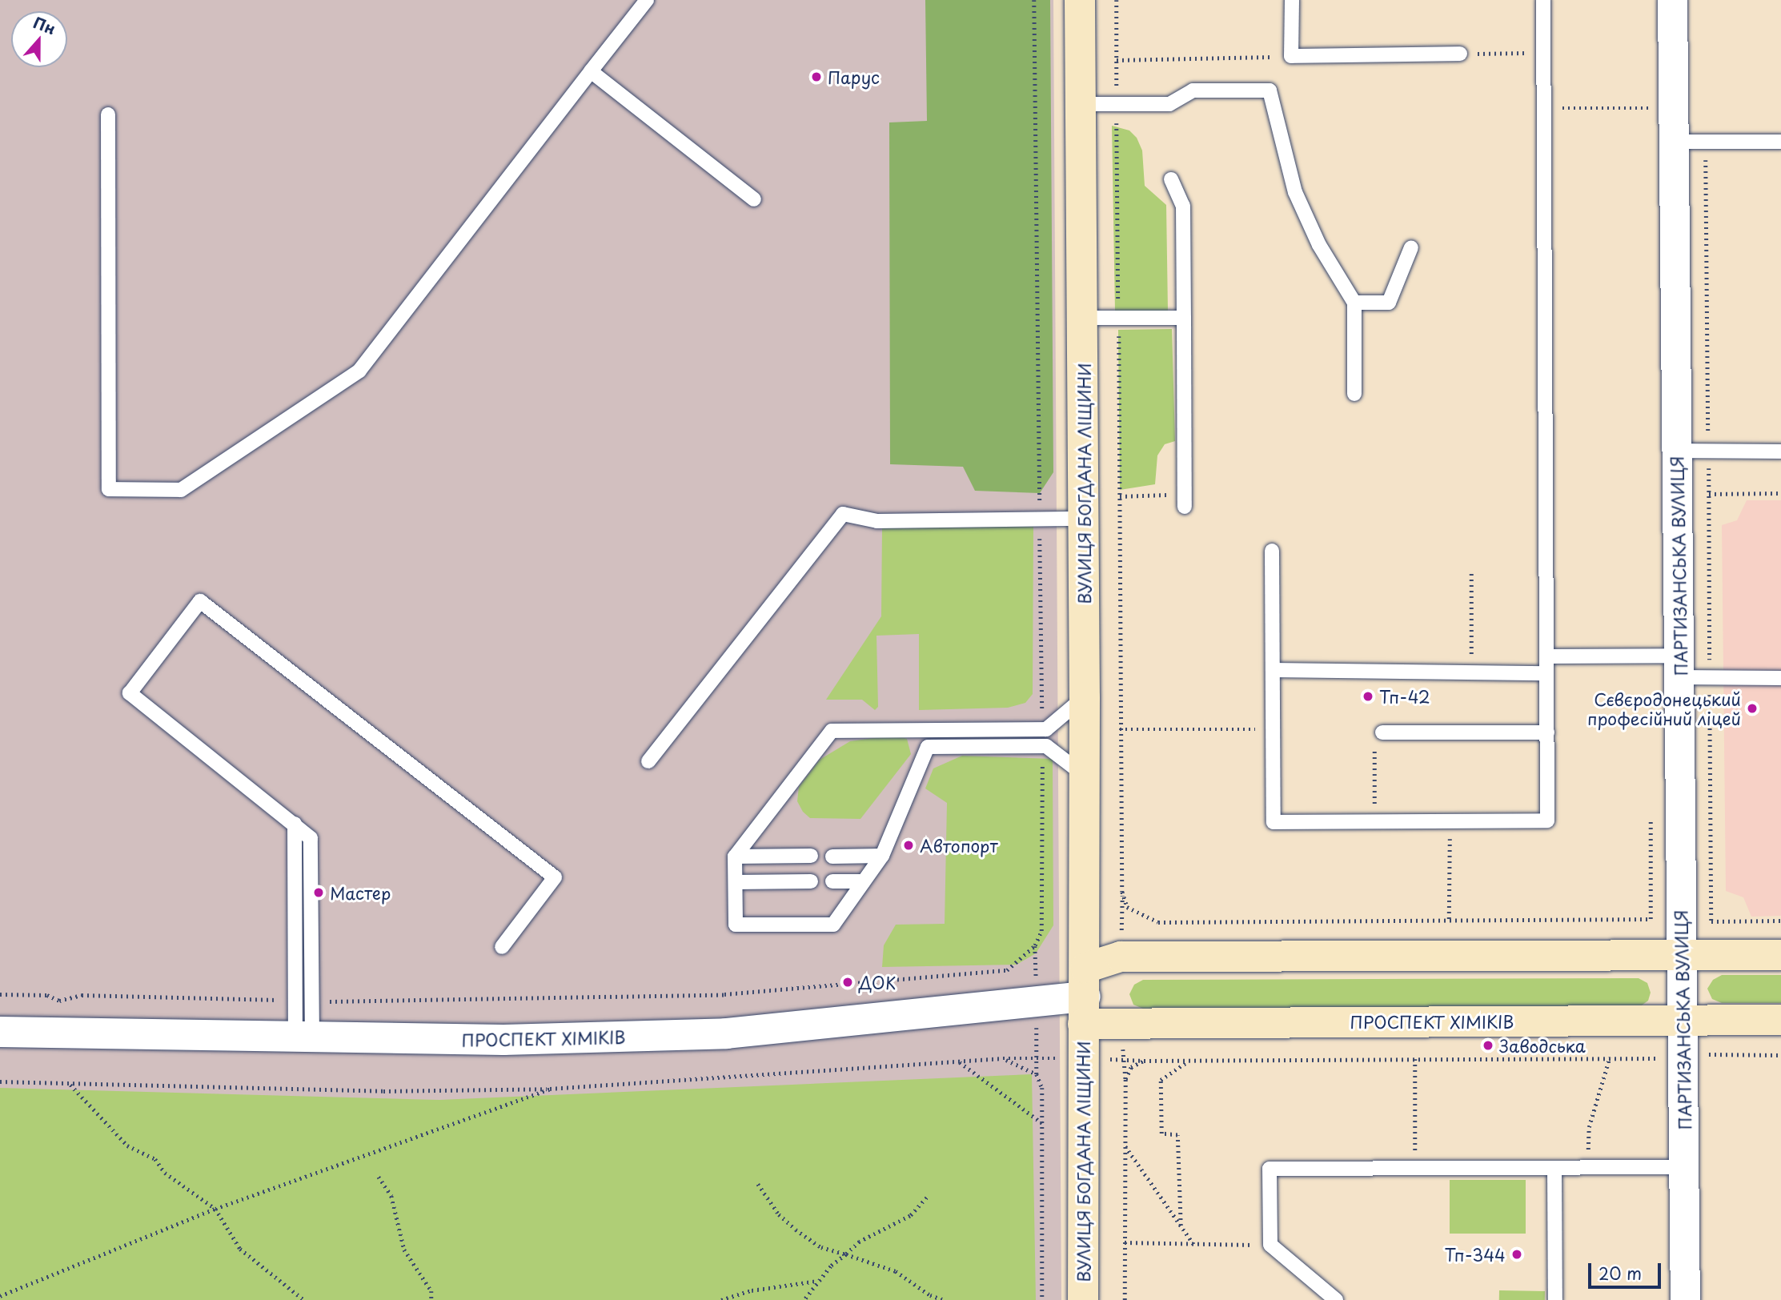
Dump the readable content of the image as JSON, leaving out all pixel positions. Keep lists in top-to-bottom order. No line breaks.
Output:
{"streets":{"main road":["ВУЛИЦЯ БОГДАНА ЛІЩИНИ","ПРОСПЕКТ ХІМІКІВ"],"street":["ПАРТИЗАНСЬКА ВУЛИЦЯ"]},"crossings":[["ВУЛИЦЯ БОГДАНА ЛІЩИНИ","ПРОСПЕКТ ХІМІКІВ"],["ПАРТИЗАНСЬКА ВУЛИЦЯ","ПРОСПЕКТ ХІМІКІВ"]],"places":["Парус","Тп-42","Сєвєродонецький професійний ліцей","Автопорт","Мастер","ДОК","Заводська","Тп-344"],"scale_bar":"20 m","north":"top"}
